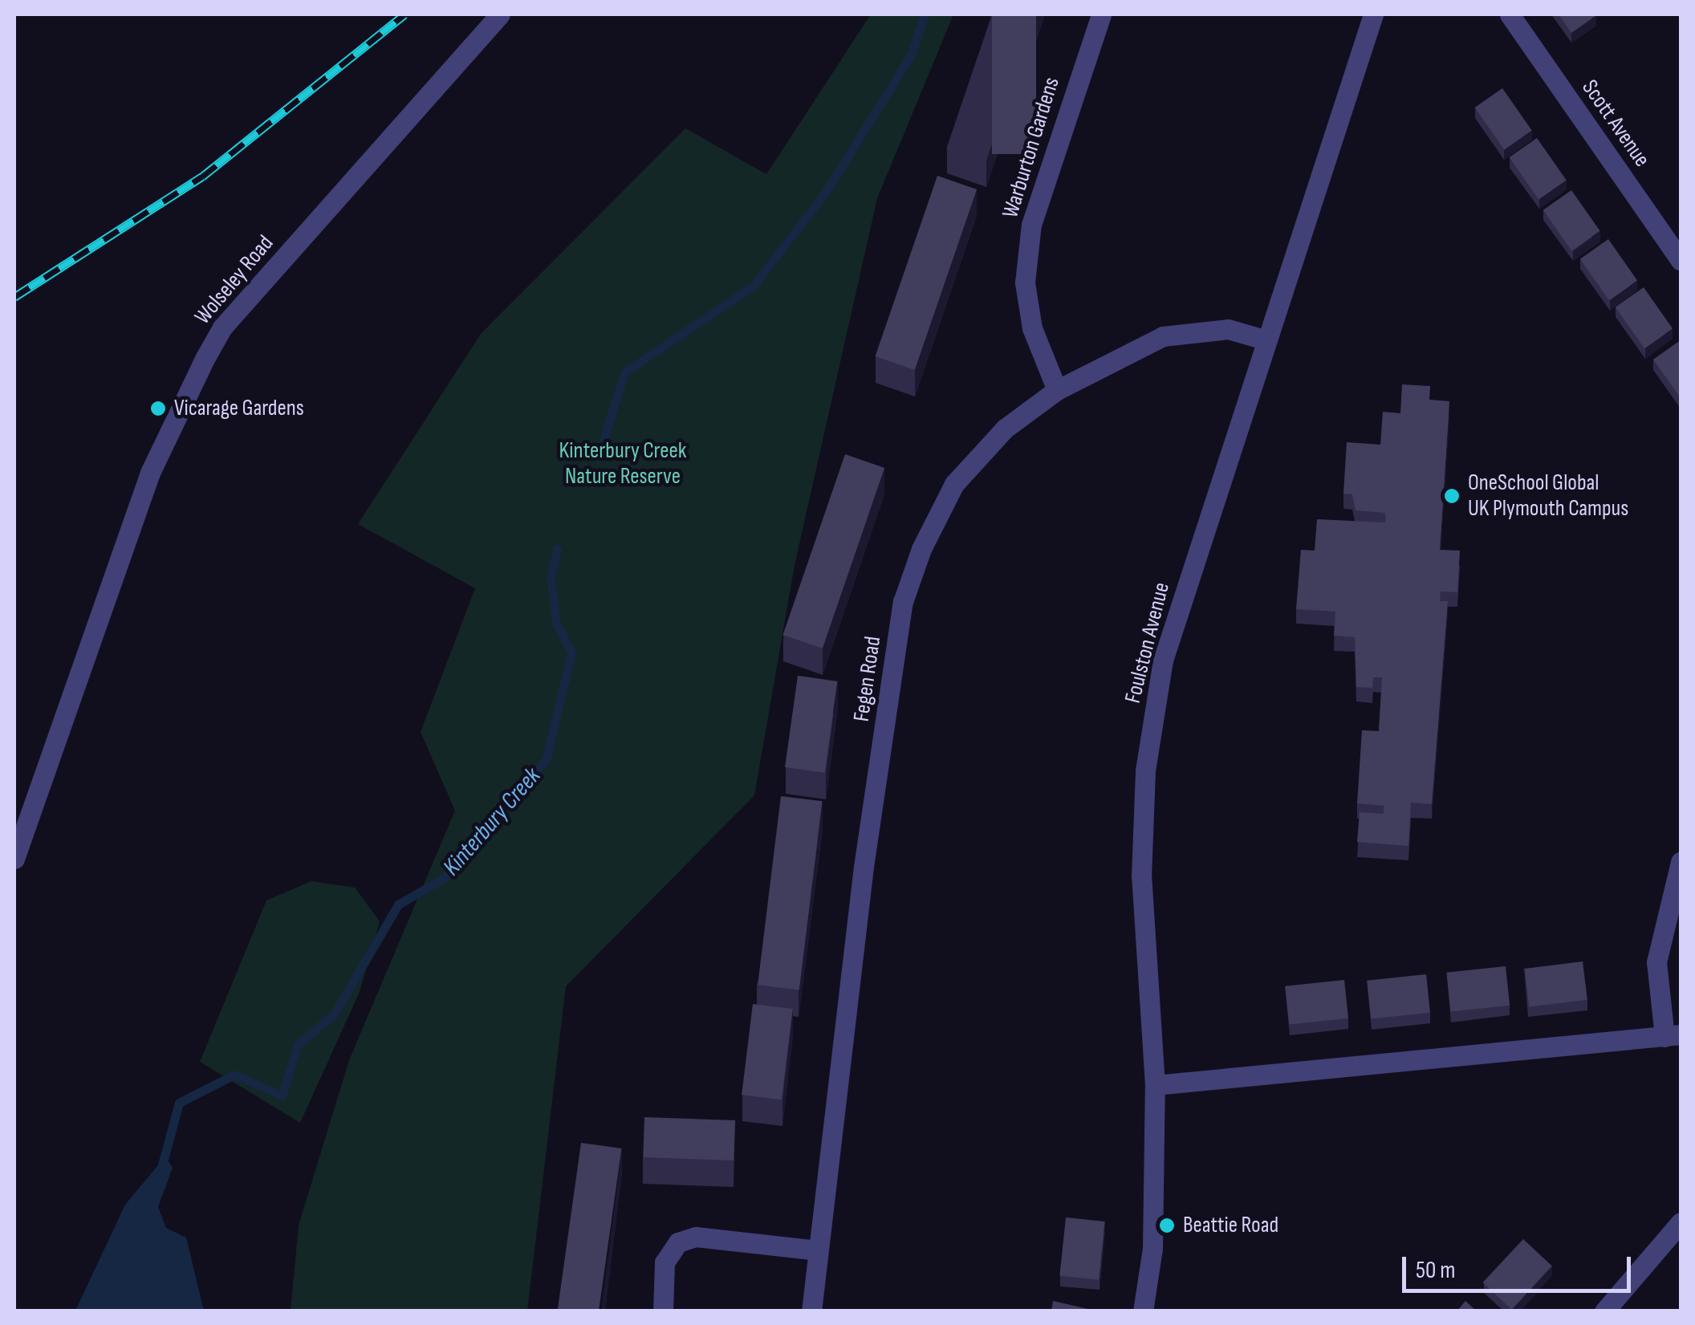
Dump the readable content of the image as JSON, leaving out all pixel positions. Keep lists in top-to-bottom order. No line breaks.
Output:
{"streets":{"street":["Scott Avenue","Warburton Gardens","Wolseley Road","Foulston Avenue","Fegen Road"]},"crossings":[["Warburton Gardens","Fegen Road"],["Foulston Avenue","Fegen Road"]],"water":["Kinterbury Creek"],"parks":["Kinterbury Creek Nature Reserve"],"places":["Vicarage Gardens","OneSchool Global UK Plymouth Campus","Beattie Road"],"scale_bar":"50 m"}
